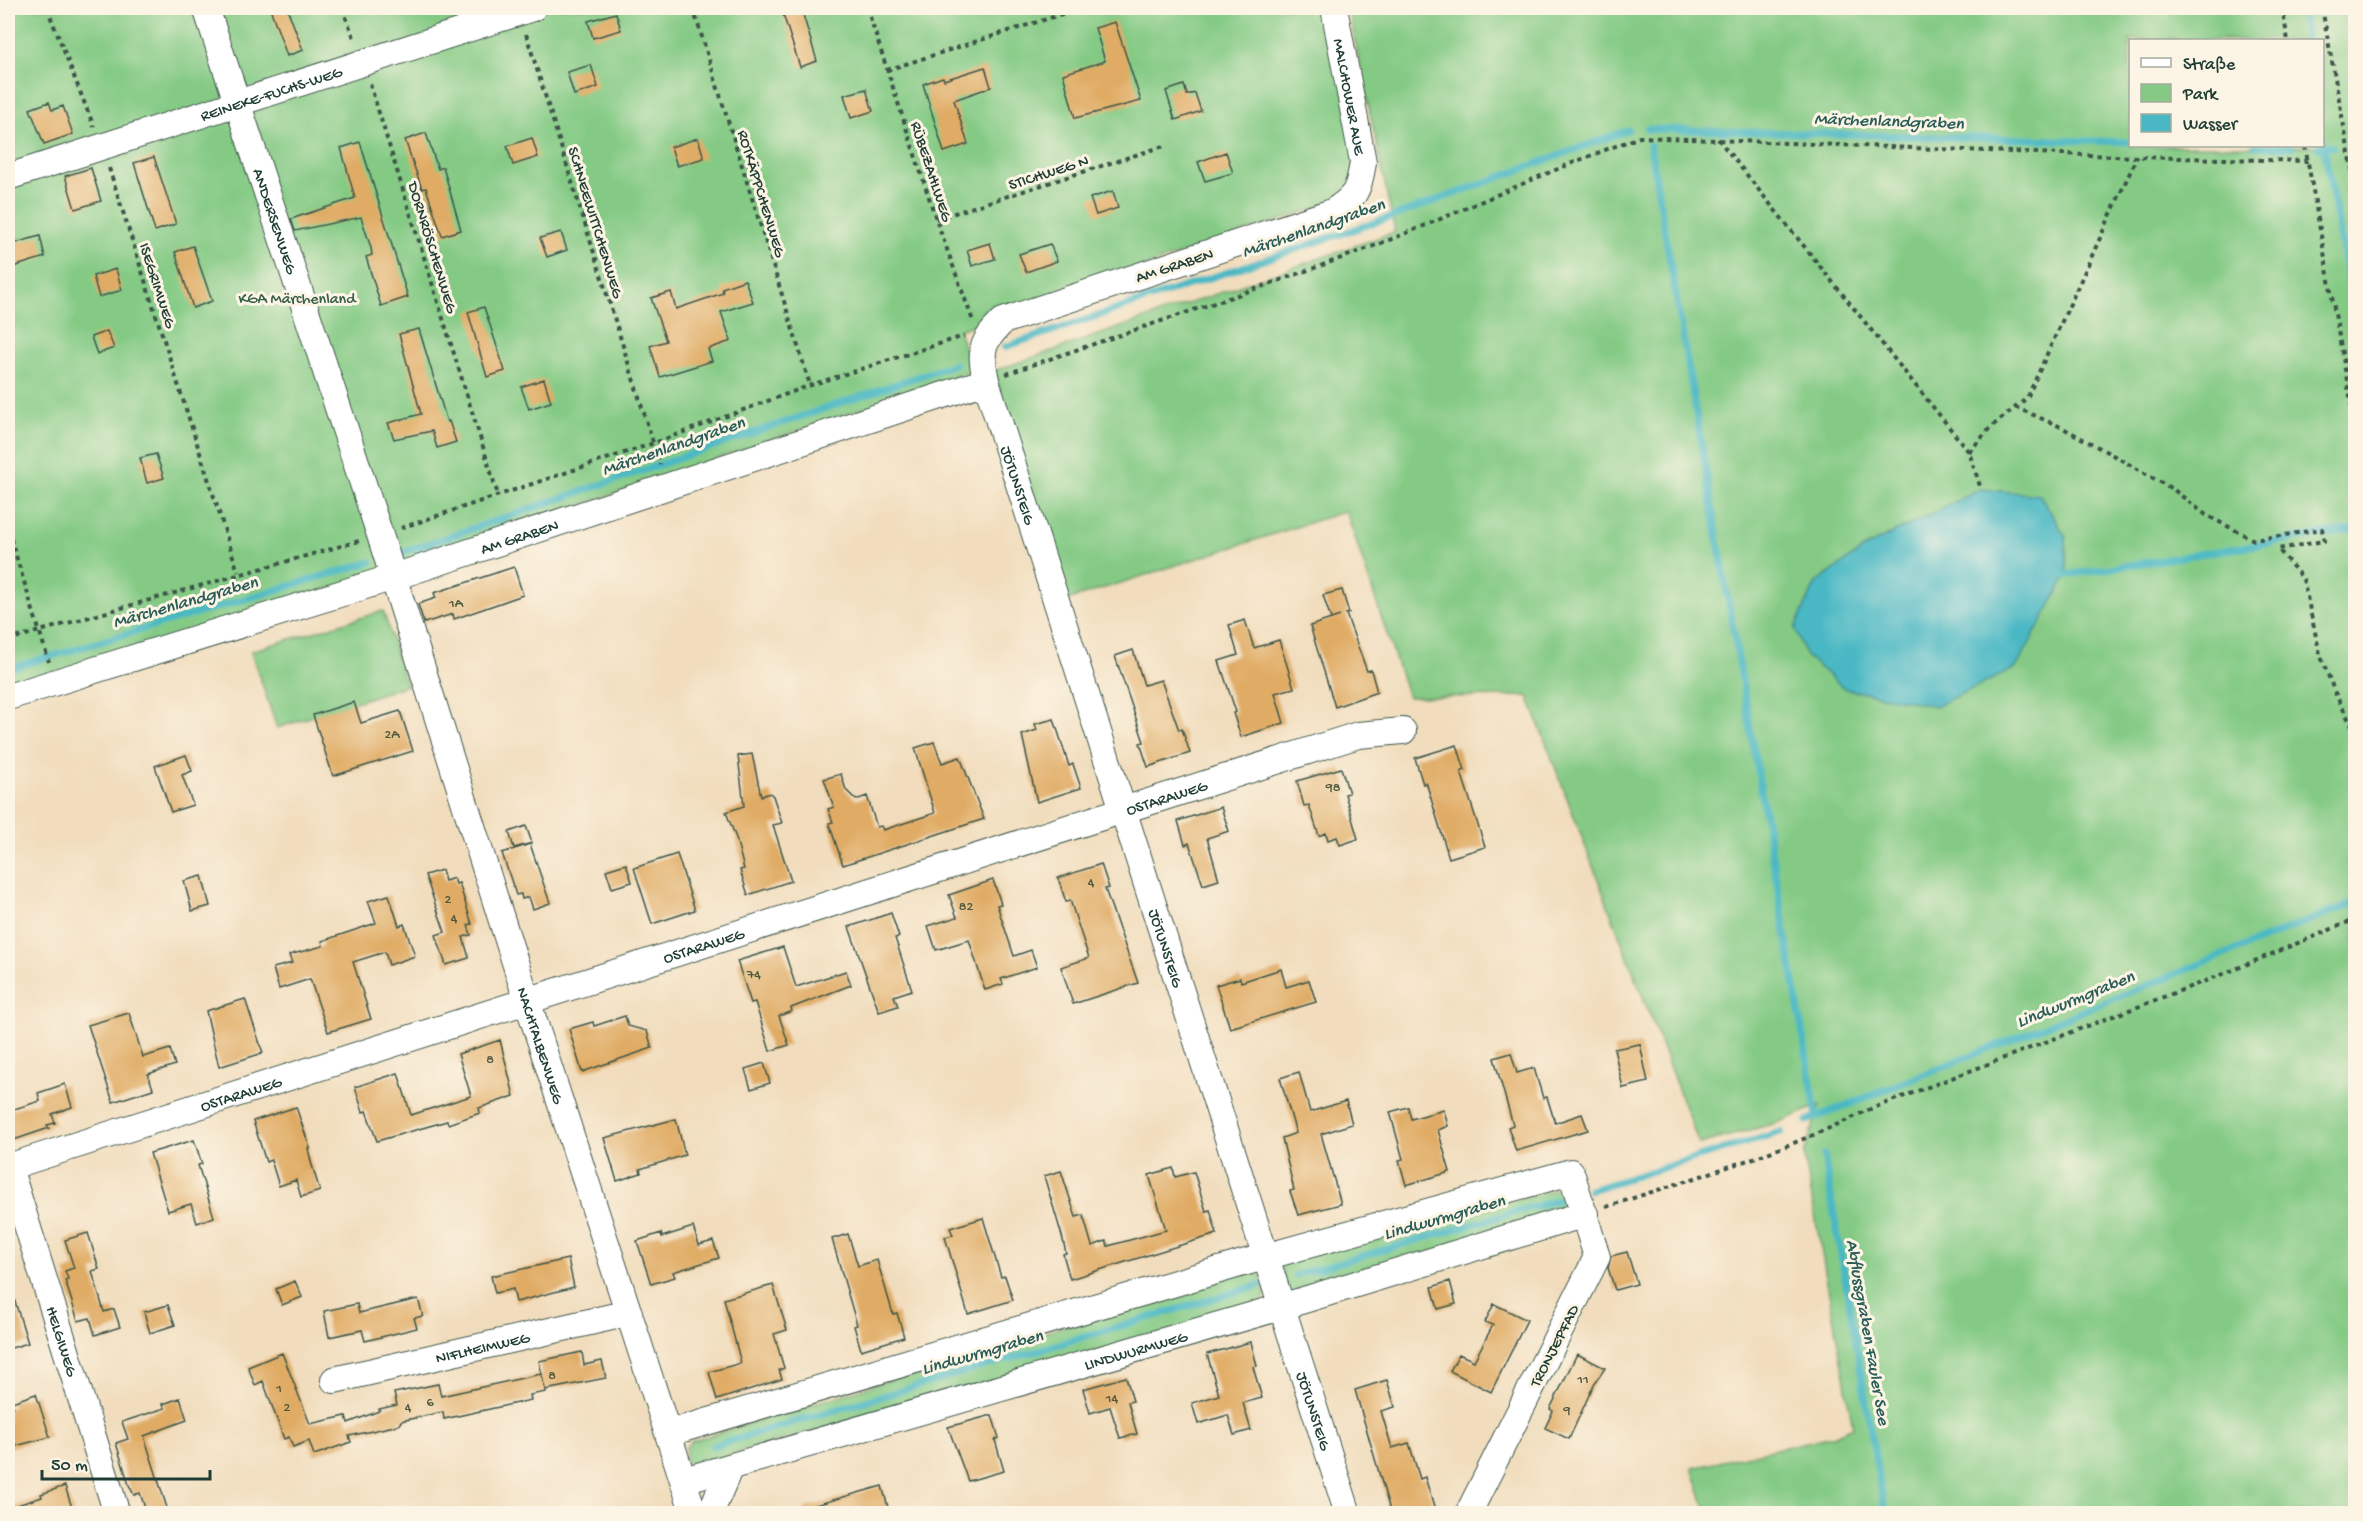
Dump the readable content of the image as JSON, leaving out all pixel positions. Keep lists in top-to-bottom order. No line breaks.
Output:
{"streets":{"street":["REINEKE-FUCHS-WEG","MALCHOWER AUE","ANDERSENWEG","AM GRABEN","JÖTUNSTEIG","OSTARAWEG","NACHTALBENWEG","HELGIWEG","TRONJEPFAD","NIFLHEIMWEG","LINDWURMWEG"],"path":["RÜBEZAHLWEG","STICHWEG N","ROTKÄPPCHENWEG","SCHNEEWITTCHENWEG","DORNRÖSCHENWEG","ISEGRIMWEG"]},"crossings":[["REINEKE-FUCHS-WEG","ANDERSENWEG"],["REINEKE-FUCHS-WEG","SCHNEEWITTCHENWEG"],["REINEKE-FUCHS-WEG","DORNRÖSCHENWEG"],["REINEKE-FUCHS-WEG","ISEGRIMWEG"],["MALCHOWER AUE","AM GRABEN"],["RÜBEZAHLWEG","STICHWEG N"],["RÜBEZAHLWEG","AM GRABEN"],["ANDERSENWEG","AM GRABEN"],["ANDERSENWEG","NACHTALBENWEG"],["AM GRABEN","JÖTUNSTEIG"],["AM GRABEN","NACHTALBENWEG"],["JÖTUNSTEIG","OSTARAWEG"],["JÖTUNSTEIG","TRONJEPFAD"],["JÖTUNSTEIG","LINDWURMWEG"],["OSTARAWEG","NACHTALBENWEG"],["OSTARAWEG","HELGIWEG"],["NACHTALBENWEG","NIFLHEIMWEG"],["NACHTALBENWEG","LINDWURMWEG"],["TRONJEPFAD","LINDWURMWEG"]],"water":["Märchenlandgraben","Lindwurmgraben","Abflussgraben Fauler See"],"parks":["KGA Märchenland"],"house_numbers":["1A","2A","98","4","2","82","4","74","8","8","11","1","14","6","2","4","9"],"legend":["Straße","Park","Wasser"],"scale_bar":"50 m"}
